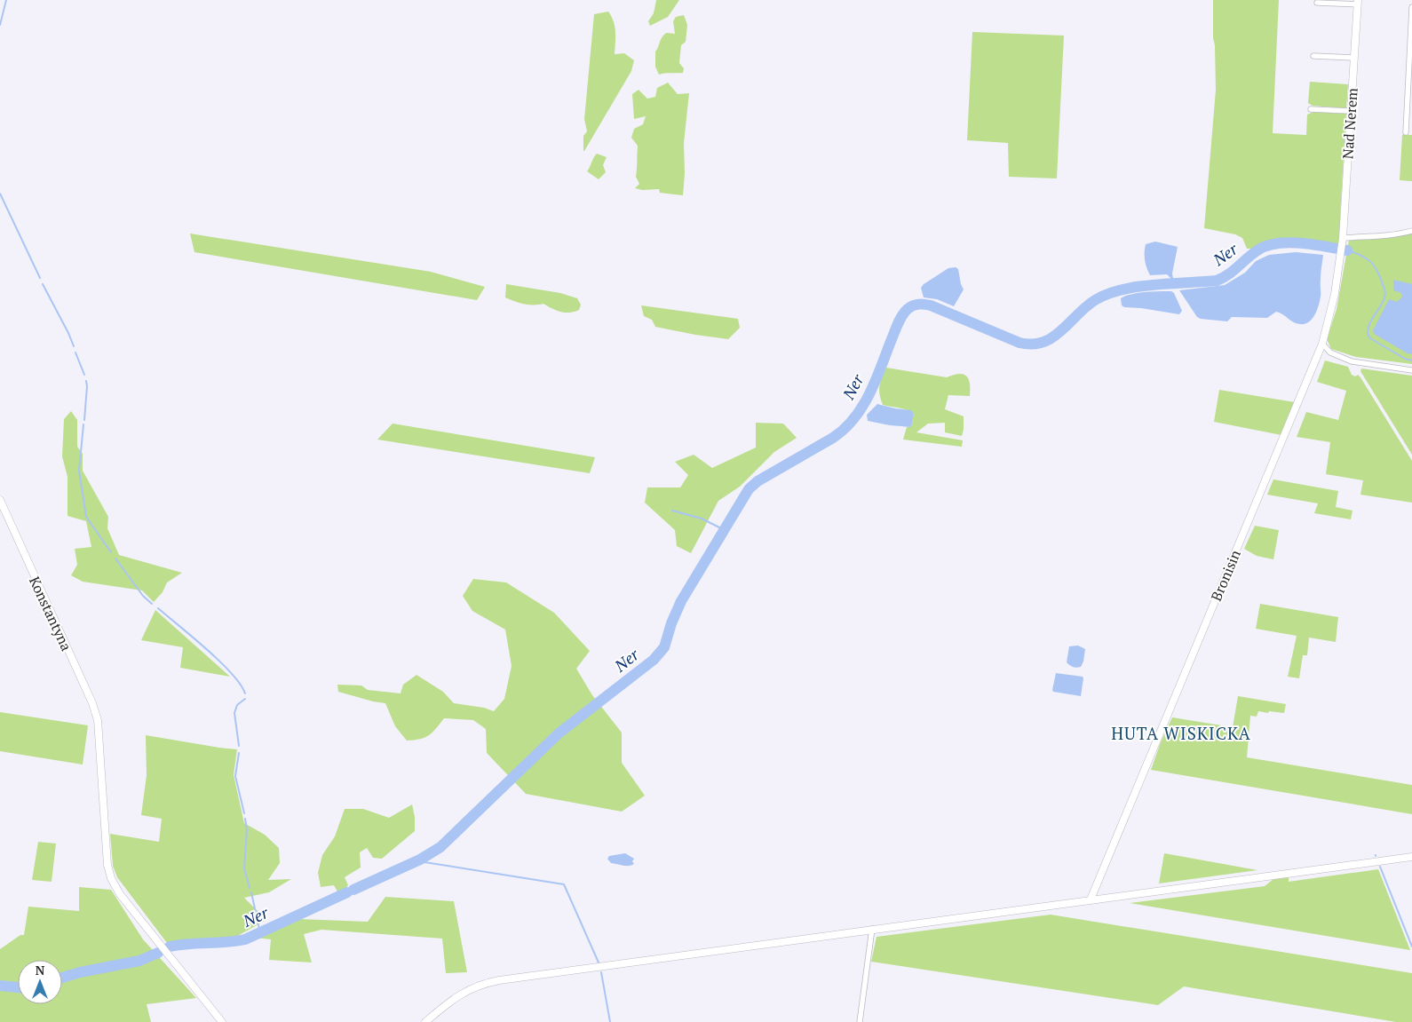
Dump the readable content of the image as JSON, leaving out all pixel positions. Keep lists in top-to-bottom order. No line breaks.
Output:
{"streets":{"street":["Nad Nerem","Bronisin","Konstantyna"]},"crossings":[["Nad Nerem","Bronisin"]],"districts":["HUTA WISKICKA"],"water":["Ner"],"north":"top"}
